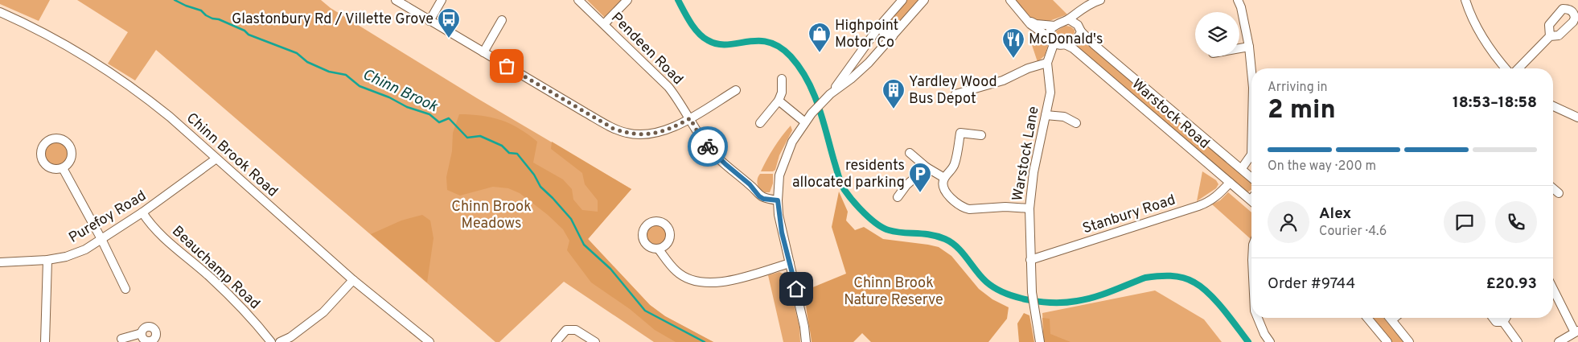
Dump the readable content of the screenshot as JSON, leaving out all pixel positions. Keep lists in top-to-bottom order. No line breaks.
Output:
{"streets":{"street":["Pendeen Road","Warstock Road","Warstock Lane","Chinn Brook Road","Stanbury Road","Purefoy Road","Beauchamp Road"]},"crossings":[["Warstock Road","Warstock Lane"],["Warstock Road","Stanbury Road"],["Warstock Lane","Stanbury Road"],["Chinn Brook Road","Purefoy Road"],["Purefoy Road","Beauchamp Road"]],"water":["Chinn Brook"],"parks":["Chinn Brook Meadows","Chinn Brook Nature Reserve"],"places":{"bus stop":["Glastonbury Rd / Villette Grove"],"shop":["Highpoint Motor Co"],"restaurant":["McDonald's"],"building":["Yardley Wood Bus Depot"],"parking":["residents allocated parking"]},"page":{"heading":["2 min","Arriving in","18:53–18:58"],"panel":["Alex","Courier · 4.6","Order #9744","£20.93"],"bar":"On the way · 200 m"}}
